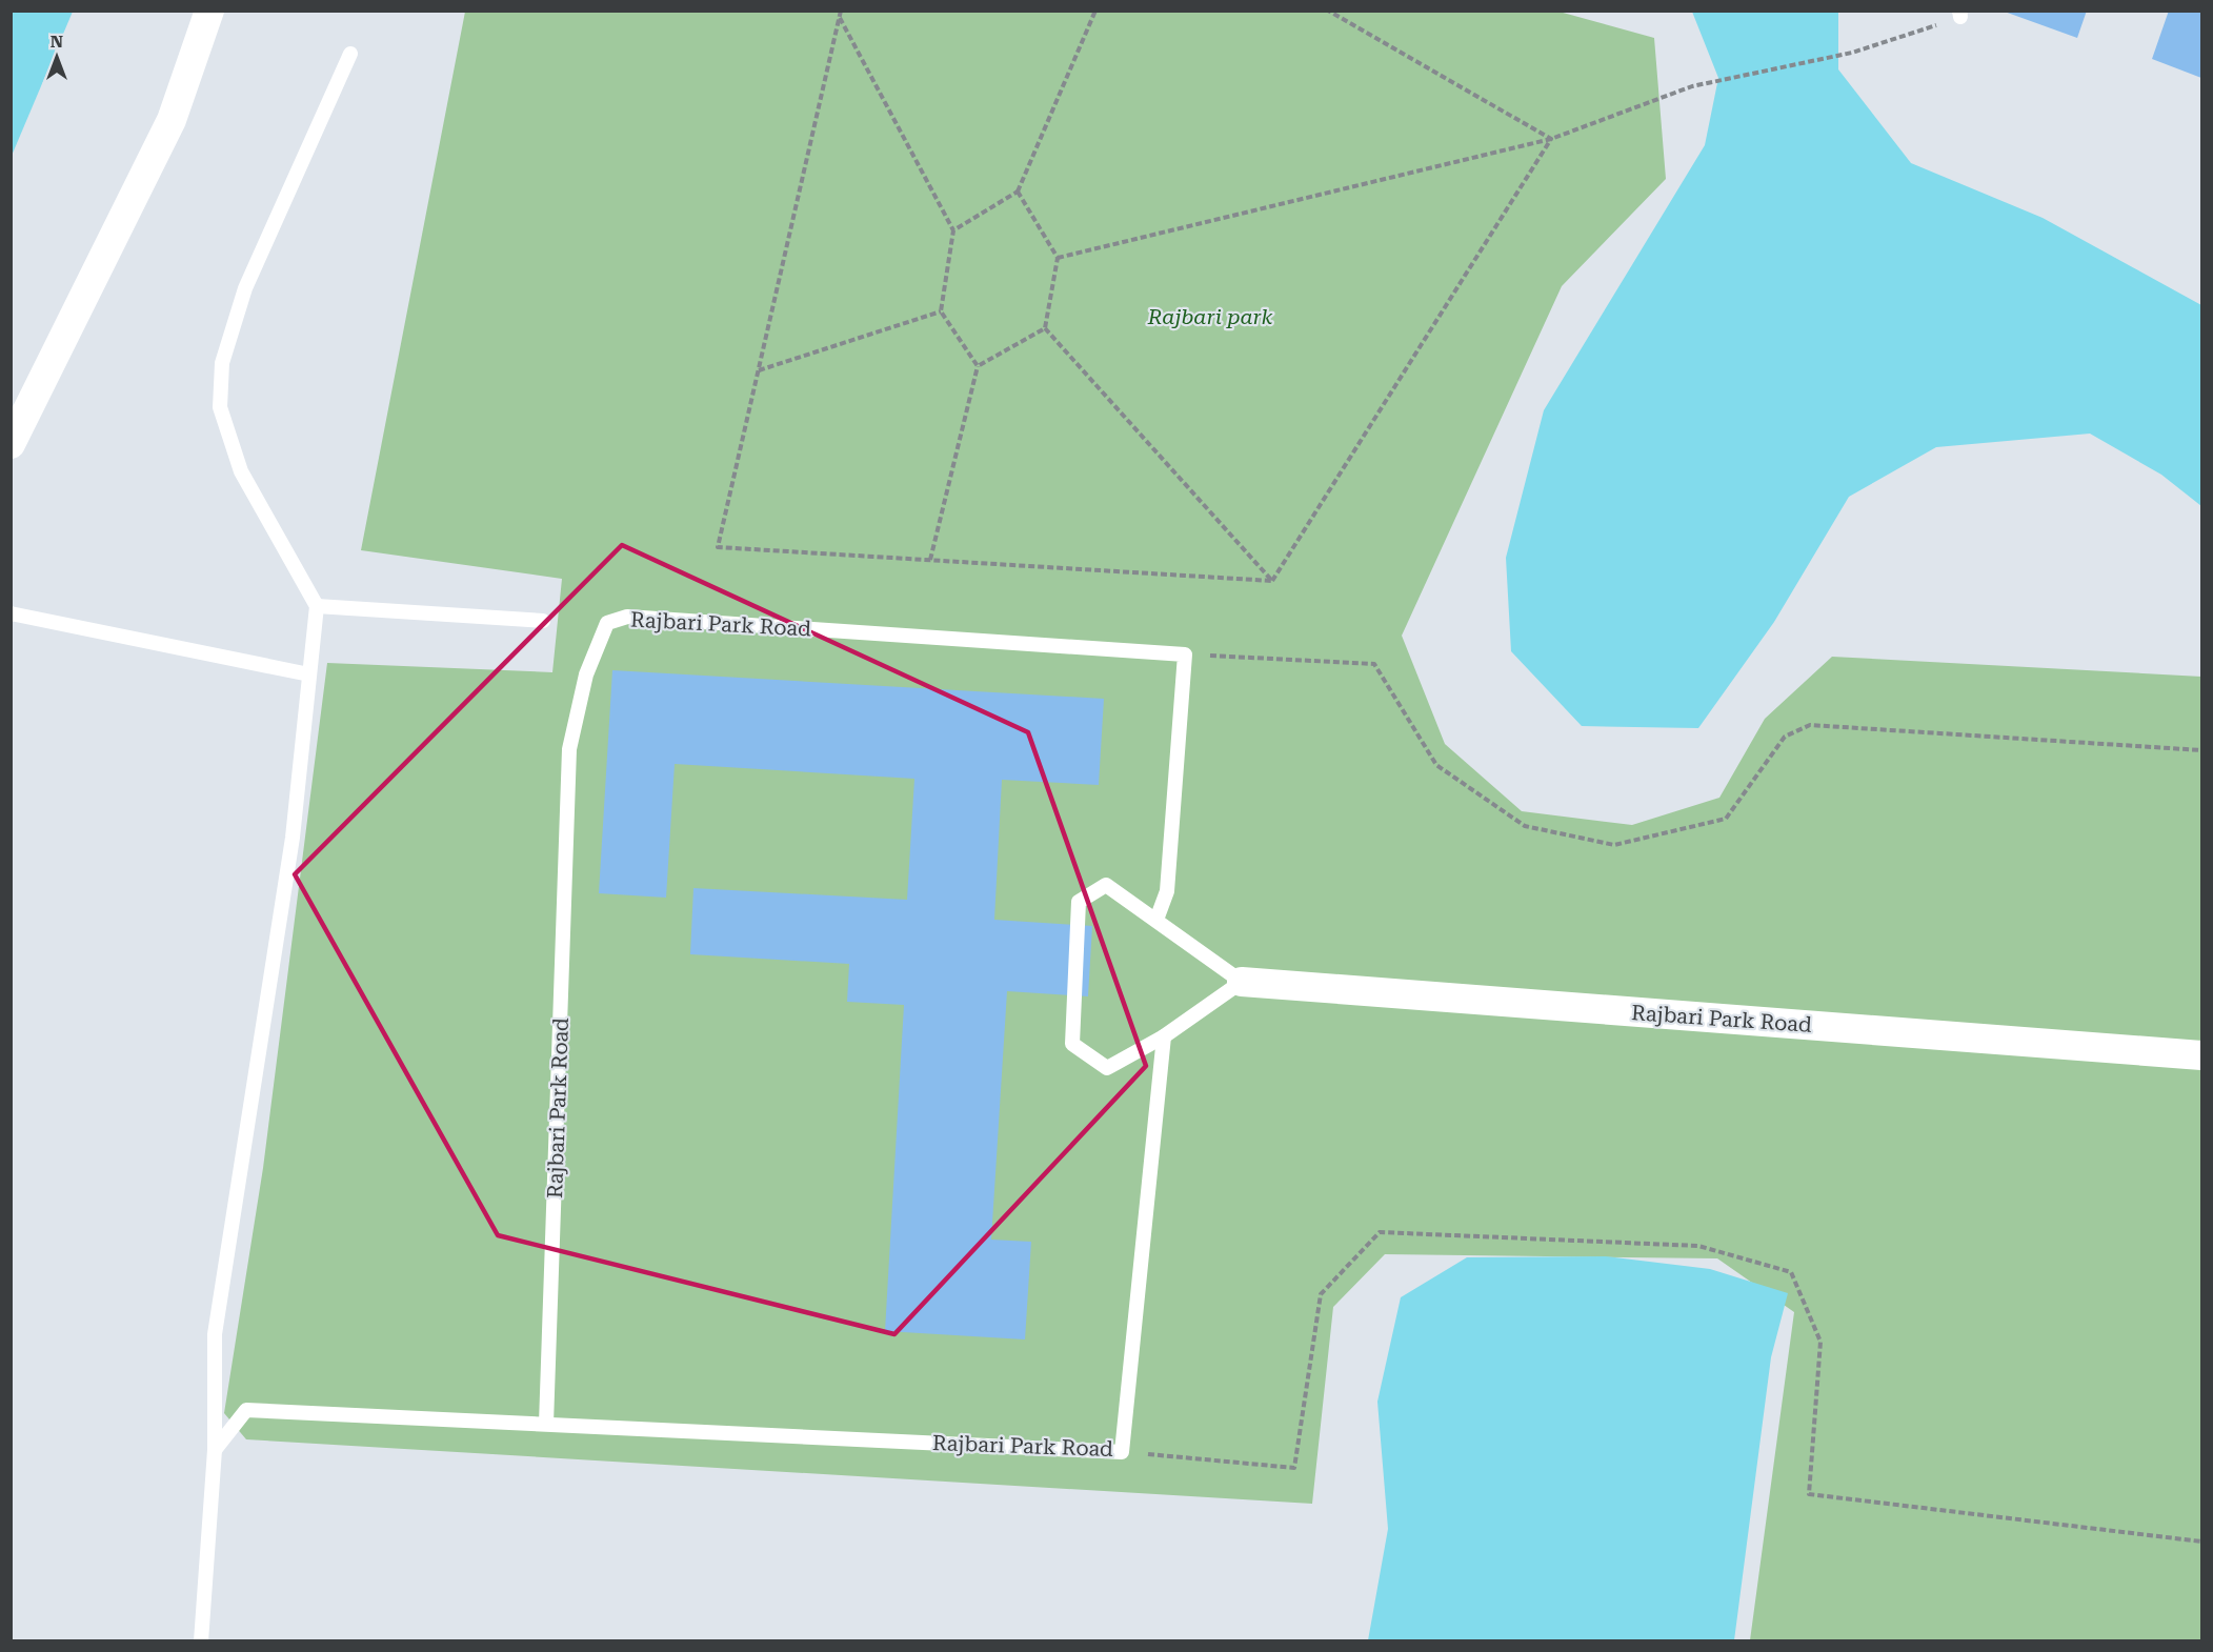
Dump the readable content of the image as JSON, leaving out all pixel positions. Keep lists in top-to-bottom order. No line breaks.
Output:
{"streets":{"street":["Rajbari Park Road"]},"parks":["Rajbari park"],"north":"top"}
